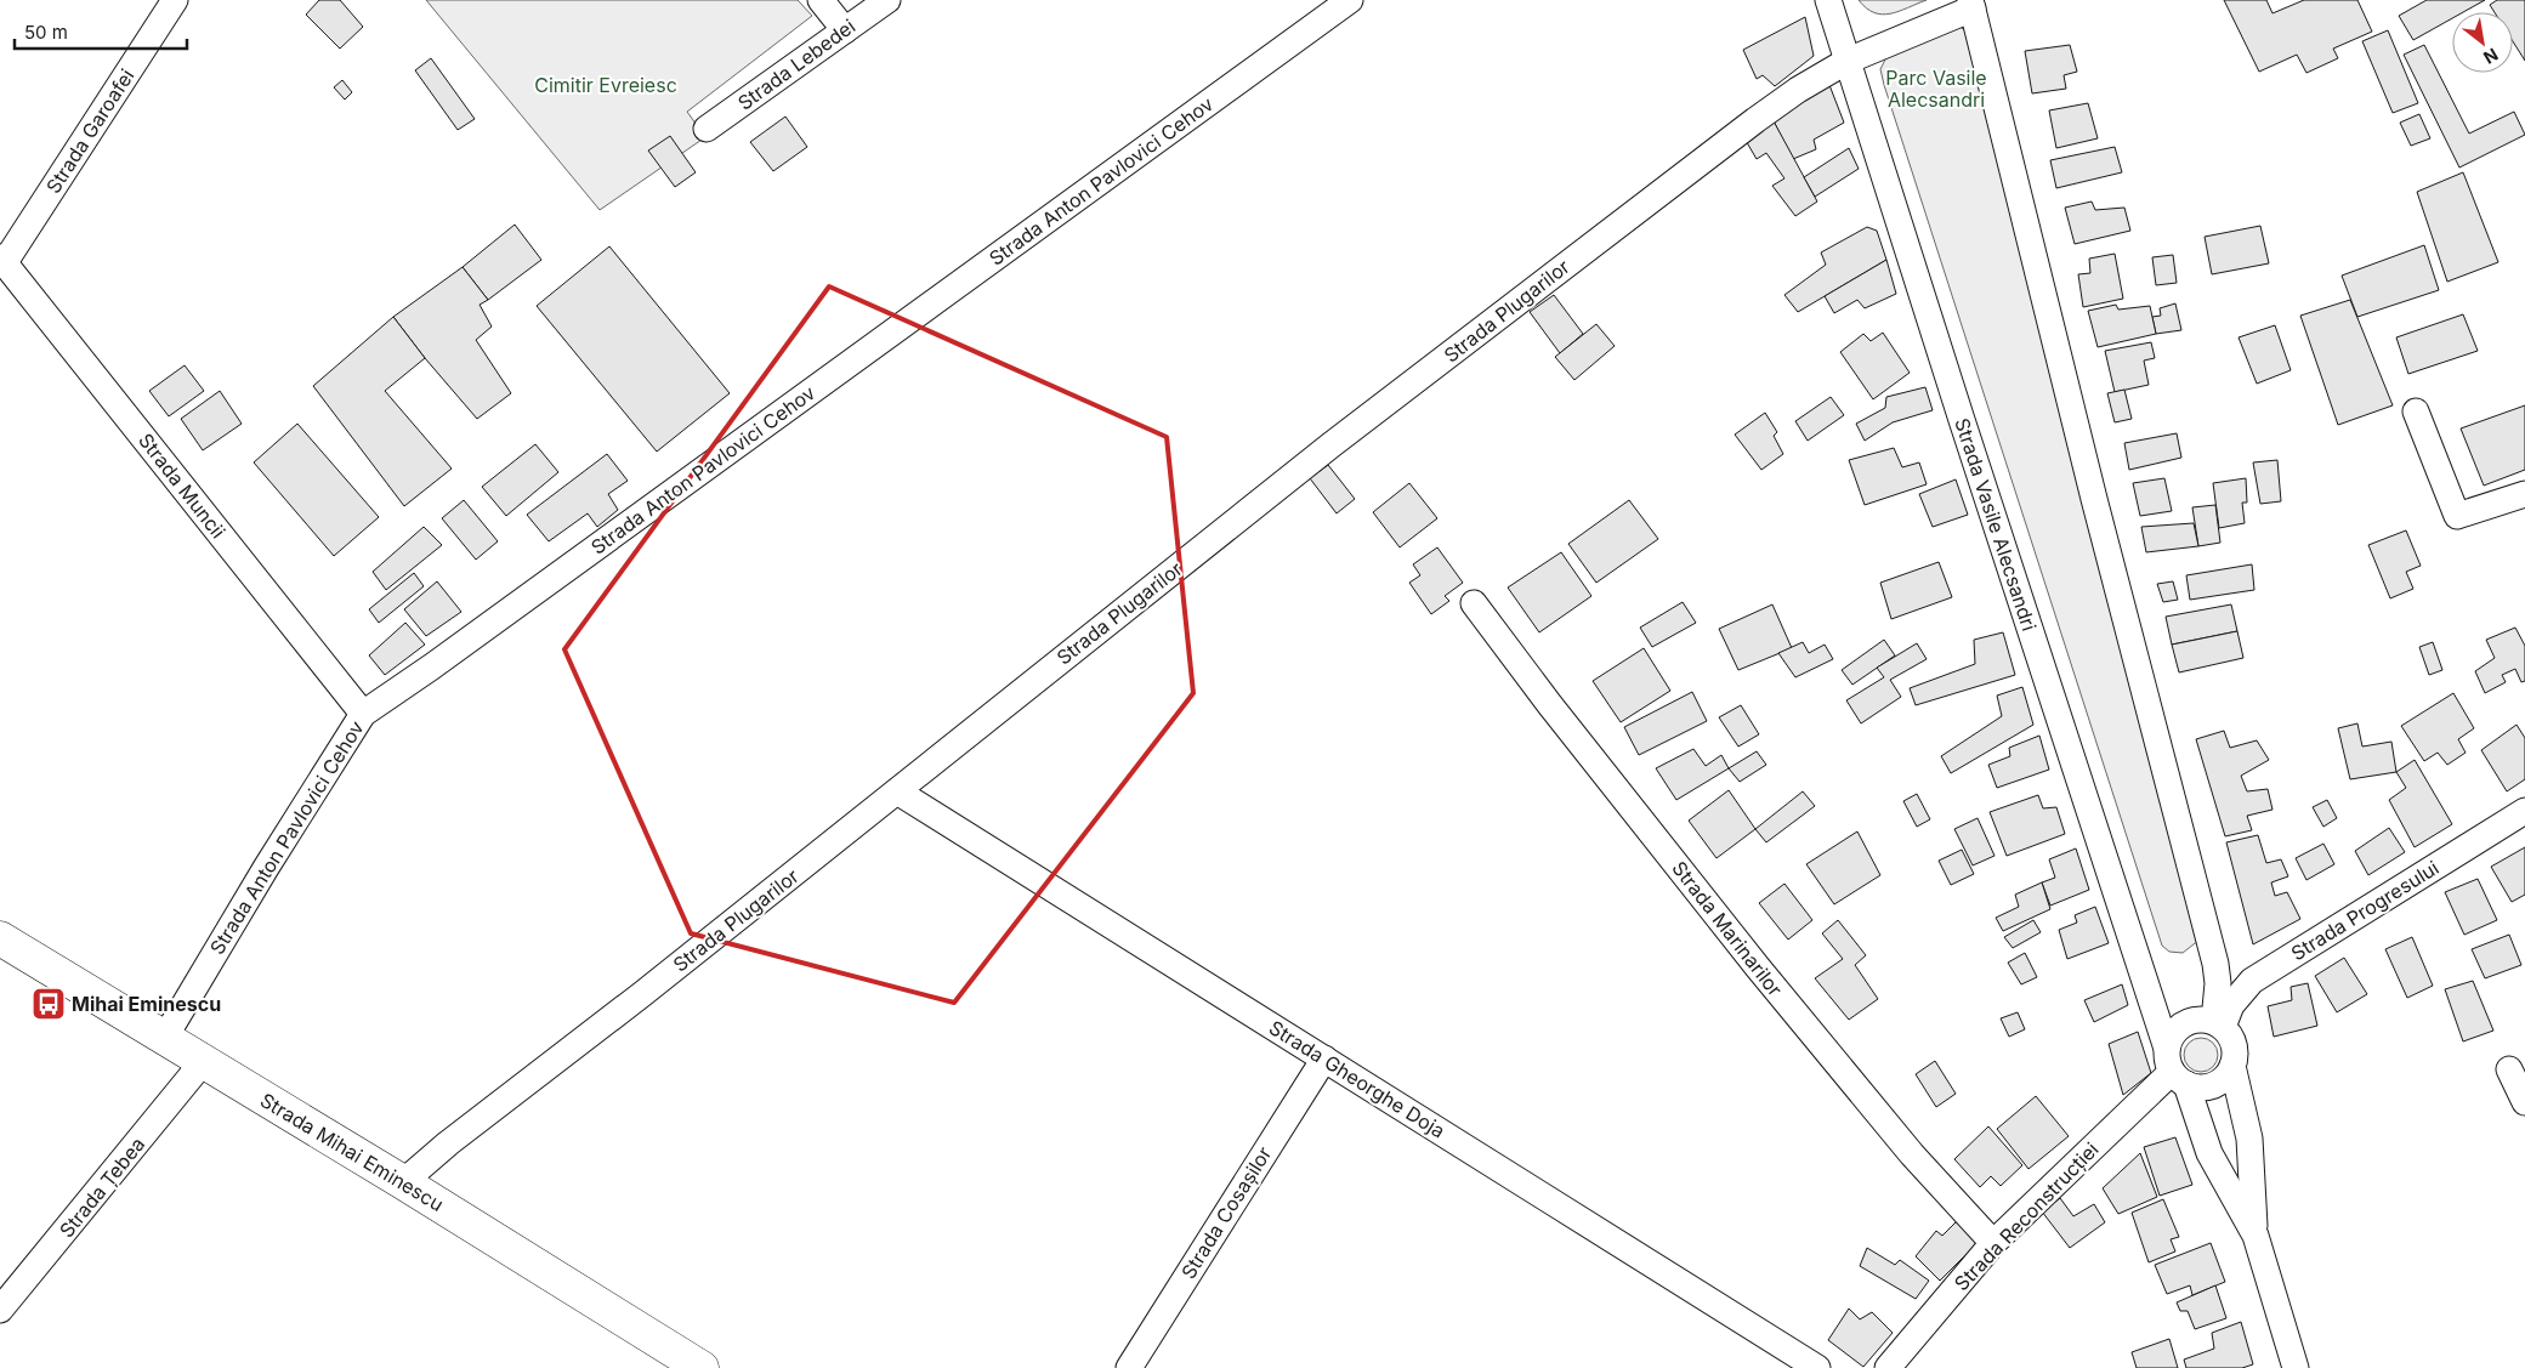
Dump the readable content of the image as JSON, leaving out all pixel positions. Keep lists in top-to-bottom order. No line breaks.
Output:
{"streets":{"main road":["Strada Mihai Eminescu"],"street":["Strada Lebedei","Strada Garoafei","Strada Anton Pavlovici Cehov","Strada Plugarilor","Strada Muncii","Strada Vasile Alecsandri","Strada Progresului","Strada Marinarilor","Strada Gheorghe Doja","Strada Țebea","Strada Cosașilor","Strada Reconstrucției"]},"crossings":[["Strada Garoafei","Strada Muncii"],["Strada Anton Pavlovici Cehov","Strada Muncii"],["Strada Anton Pavlovici Cehov","Strada Mihai Eminescu"],["Strada Plugarilor","Strada Vasile Alecsandri"],["Strada Plugarilor","Strada Gheorghe Doja"],["Strada Plugarilor","Strada Mihai Eminescu"],["Strada Vasile Alecsandri","Strada Progresului"],["Strada Vasile Alecsandri","Strada Reconstrucției"],["Strada Progresului","Strada Reconstrucției"],["Strada Marinarilor","Strada Reconstrucției"],["Strada Gheorghe Doja","Strada Cosașilor"],["Strada Mihai Eminescu","Strada Țebea"]],"parks":["Parc Vasile Alecsandri","Cimitir Evreiesc"],"places":{"bus stop":["Mihai Eminescu"]},"scale_bar":"50 m","north":"bottom right"}
